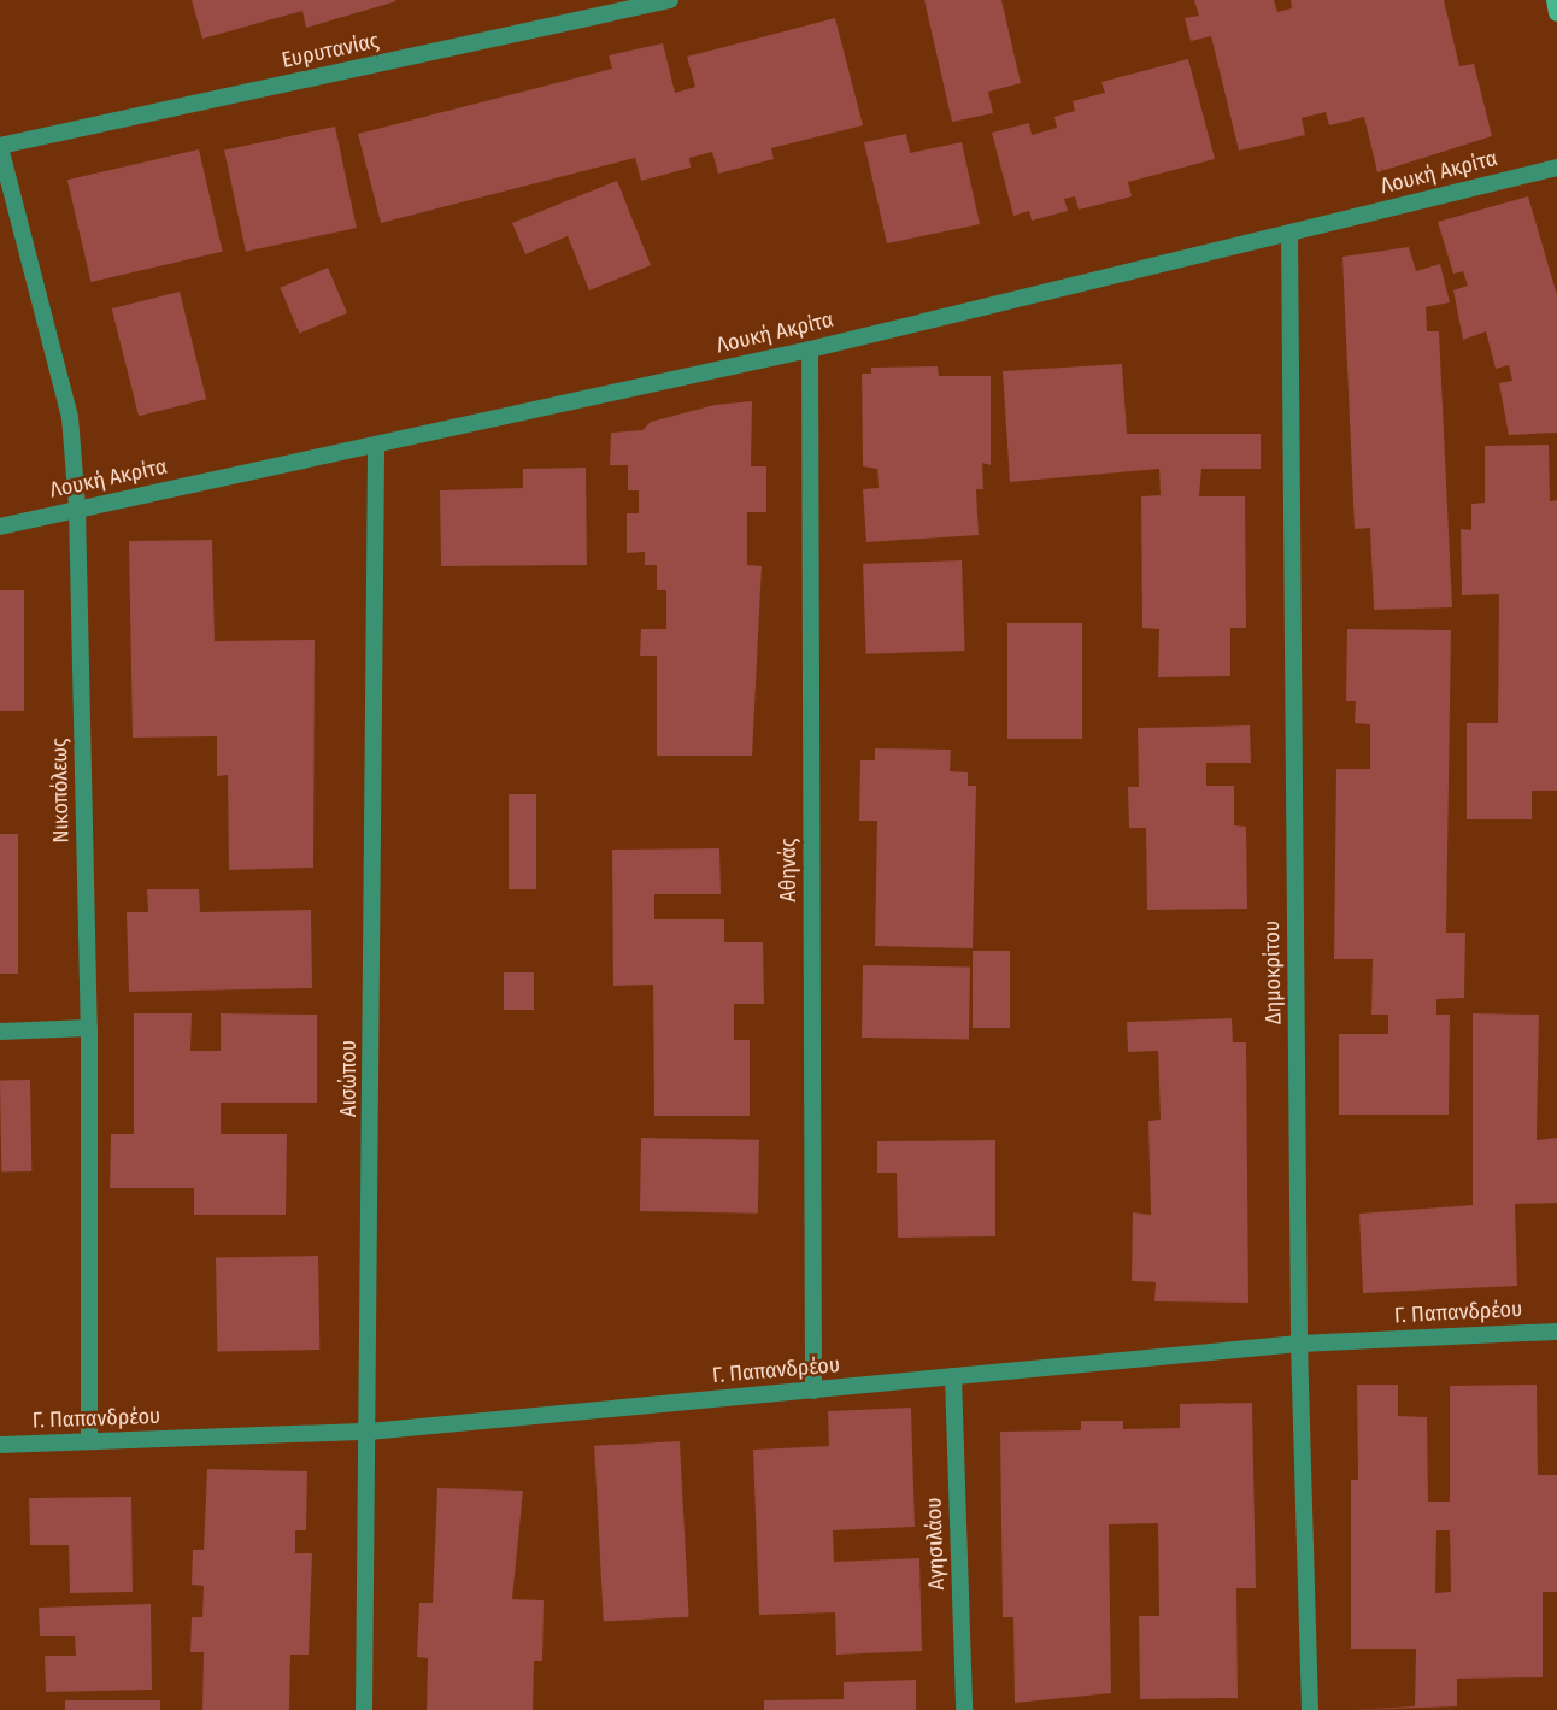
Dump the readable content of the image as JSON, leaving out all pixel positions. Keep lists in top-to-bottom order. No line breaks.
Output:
{"streets":{"street":["Ευρυτανίας","Λουκή Ακρίτα","Νικοπόλεως","Αθηνάς","Δημοκρίτου","Αισώπου","Γ. Παπανδρέου","Αγησιλάου"]},"crossings":[["Ευρυτανίας","Νικοπόλεως"],["Λουκή Ακρίτα","Νικοπόλεως"],["Λουκή Ακρίτα","Αθηνάς"],["Λουκή Ακρίτα","Δημοκρίτου"],["Λουκή Ακρίτα","Αισώπου"],["Νικοπόλεως","Γ. Παπανδρέου"],["Αθηνάς","Γ. Παπανδρέου"],["Δημοκρίτου","Γ. Παπανδρέου"],["Αισώπου","Γ. Παπανδρέου"],["Γ. Παπανδρέου","Αγησιλάου"]]}
